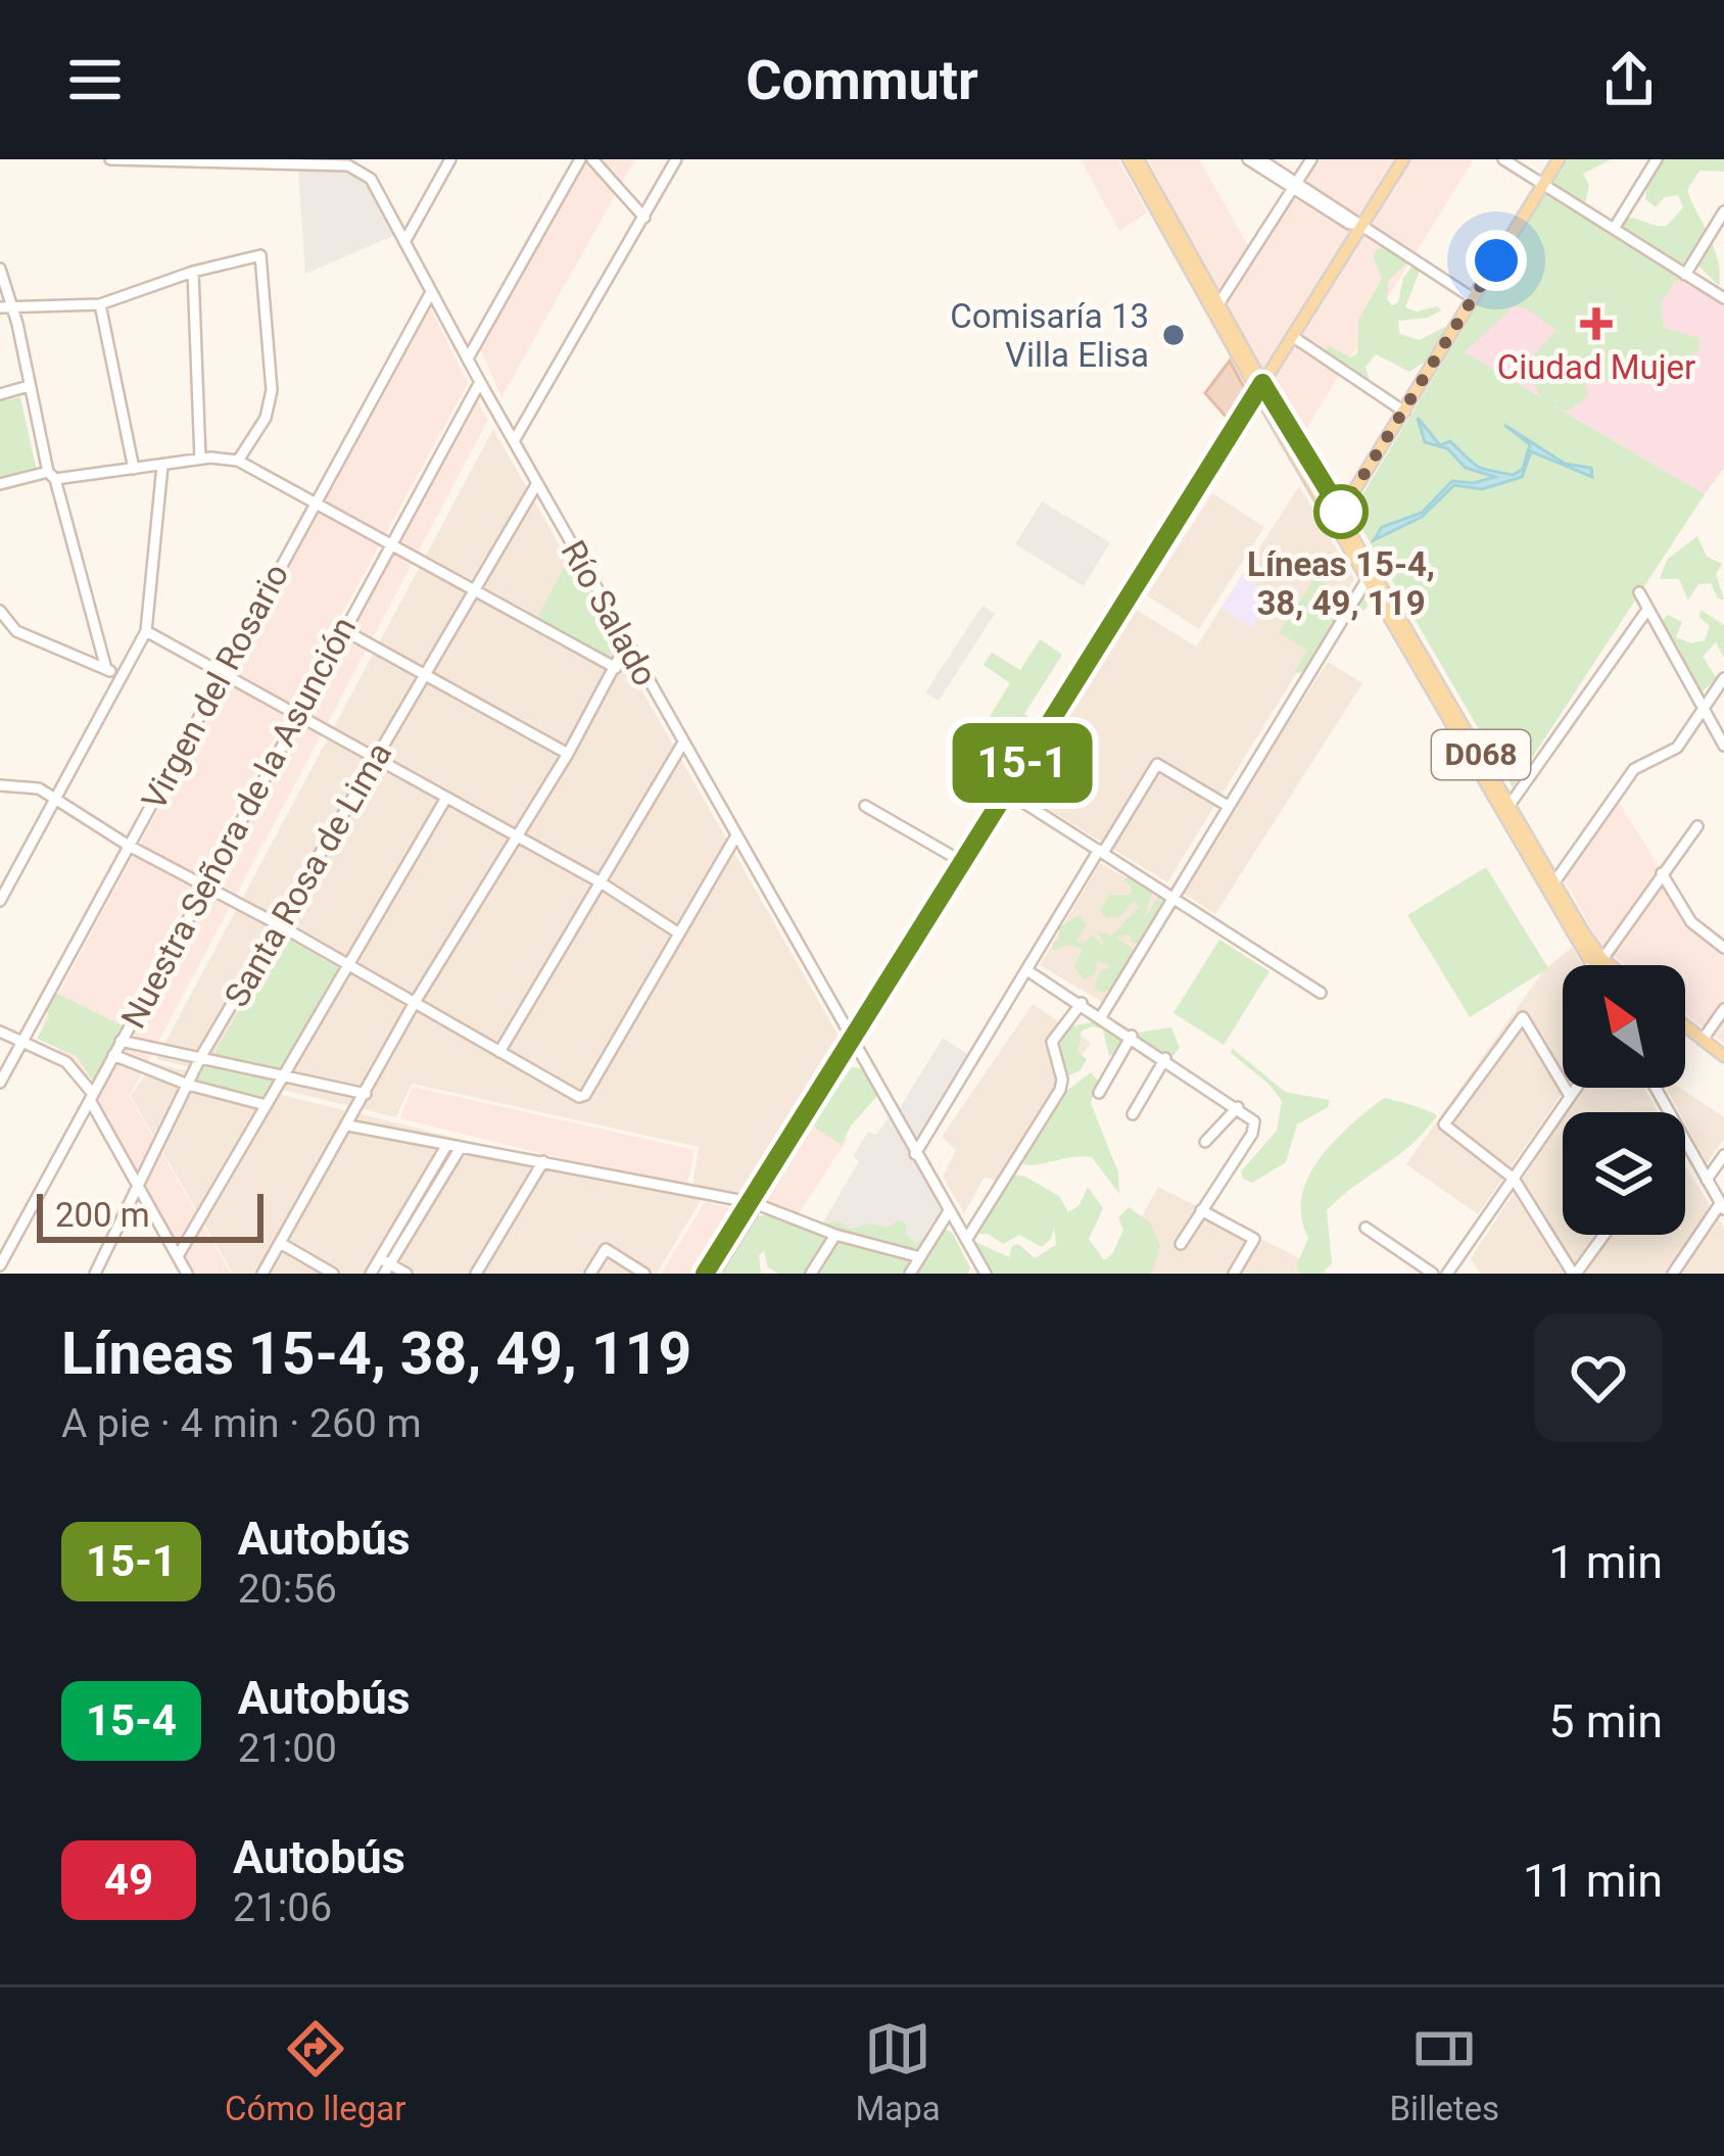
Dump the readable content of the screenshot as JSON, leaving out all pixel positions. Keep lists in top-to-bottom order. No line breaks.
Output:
{"streets":{"main road":["D068"],"street":["Río Salado","Virgen del Rosario","Nuestra Señora de la Asunción","Santa Rosa de Lima"]},"crossings":[["Río Salado","Virgen del Rosario"],["Río Salado","Nuestra Señora de la Asunción"],["Río Salado","Santa Rosa de Lima"]],"places":{"health":["Ciudad Mujer"],"other":["Comisaría 13 Villa Elisa","Líneas 15-4, 38, 49, 119"]},"lines":["bus line 15-1"],"scale_bar":"200 m","north":"top left","page":{"header":"Commutr","on_map":"15-1","scale":"200 m","heading":["Líneas 15-4, 38, 49, 119","A pie · 4 min · 260 m"],"list":[{"mark":"15-1","name":"Autobús","note":"20:56","value":"1 min"},{"mark":"15-4","name":"Autobús","note":"21:00","value":"5 min"},{"mark":"49","name":"Autobús","note":"21:06","value":"11 min"}],"tabs":["Cómo llegar","Mapa","Billetes"]}}
